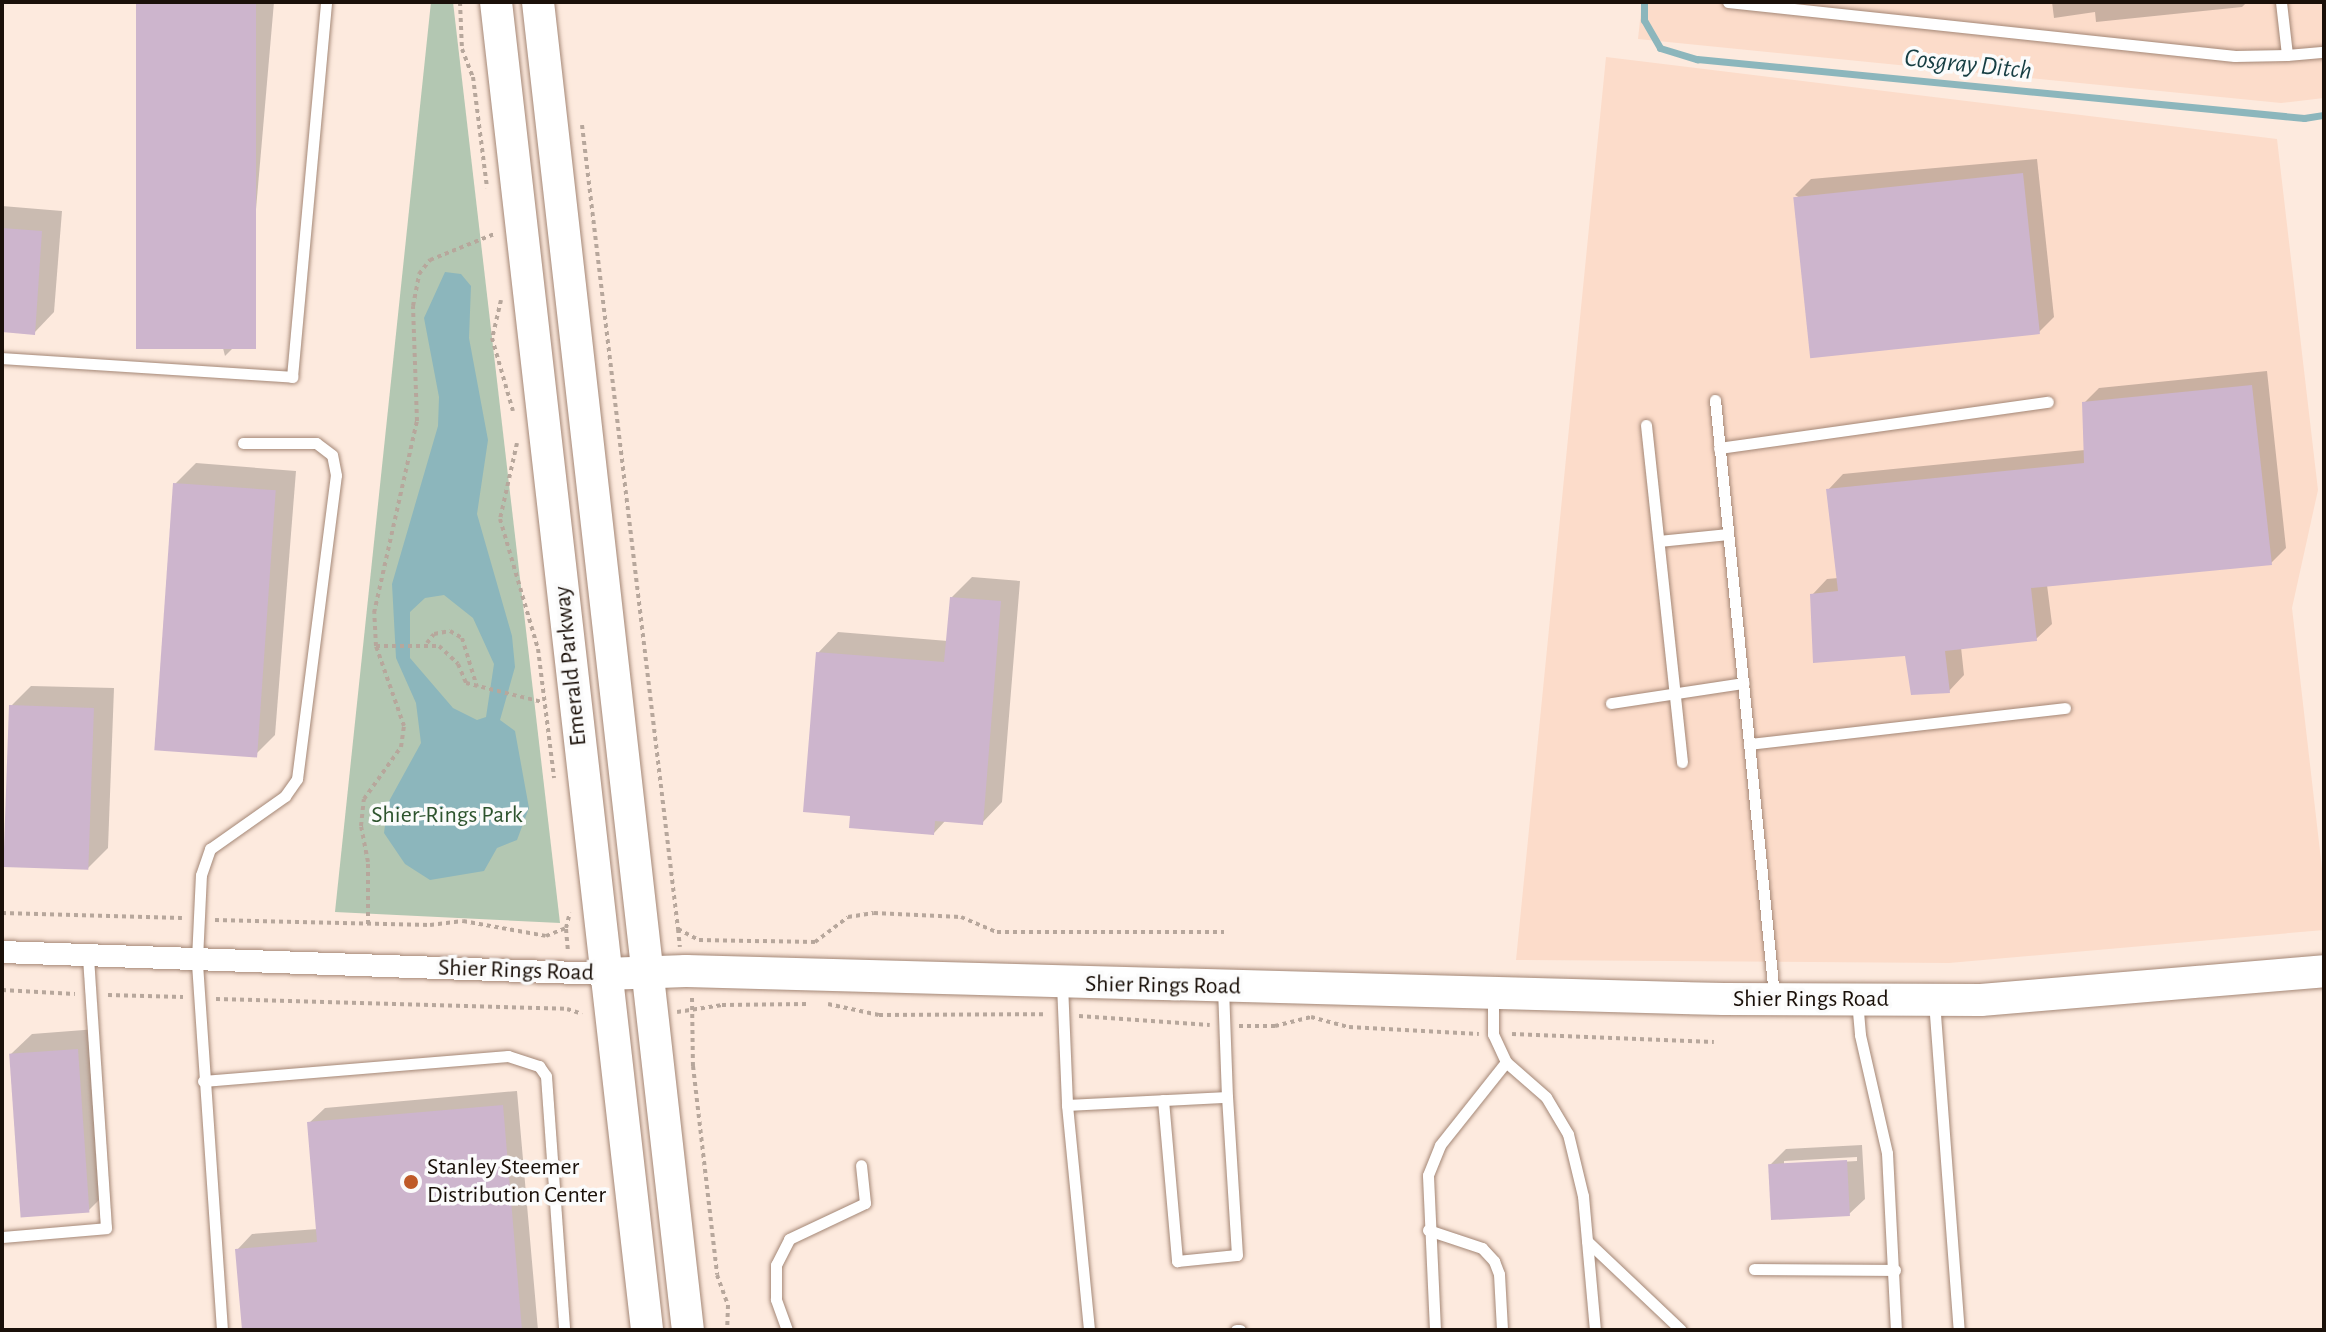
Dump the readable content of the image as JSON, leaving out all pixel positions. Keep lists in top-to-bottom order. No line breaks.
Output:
{"streets":{"main road":["Emerald Parkway","Shier Rings Road"]},"crossings":[["Emerald Parkway","Shier Rings Road"]],"water":["Cosgray Ditch"],"parks":["Shier-Rings Park"],"places":["Stanley Steemer Distribution Center"]}
